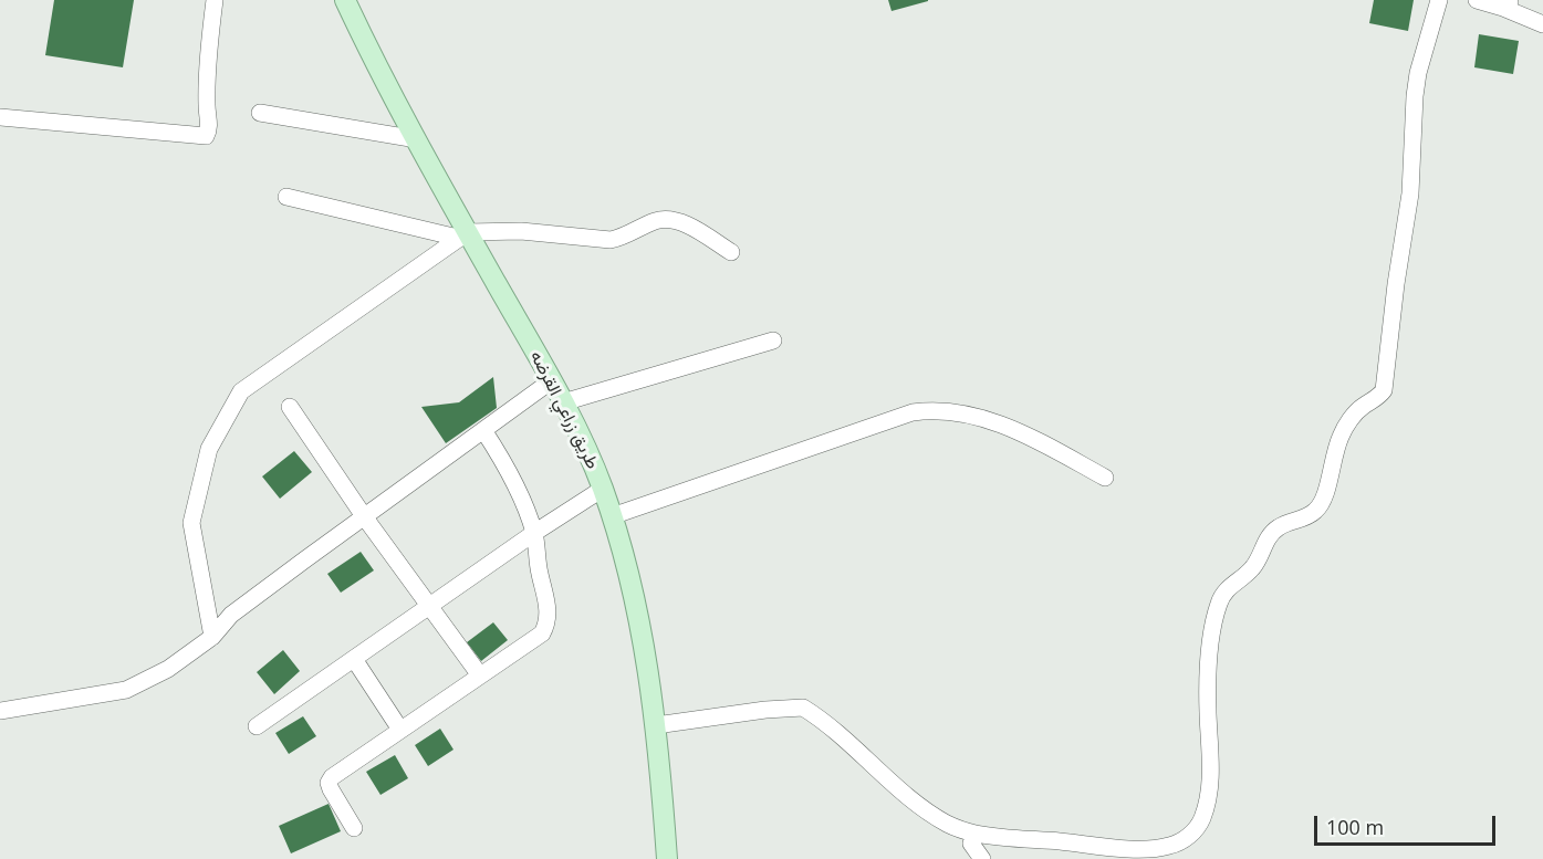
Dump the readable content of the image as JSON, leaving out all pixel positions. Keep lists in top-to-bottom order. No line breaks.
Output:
{"streets":{"main road":["طريق زراعي القرضه"]},"scale_bar":"100 m"}
